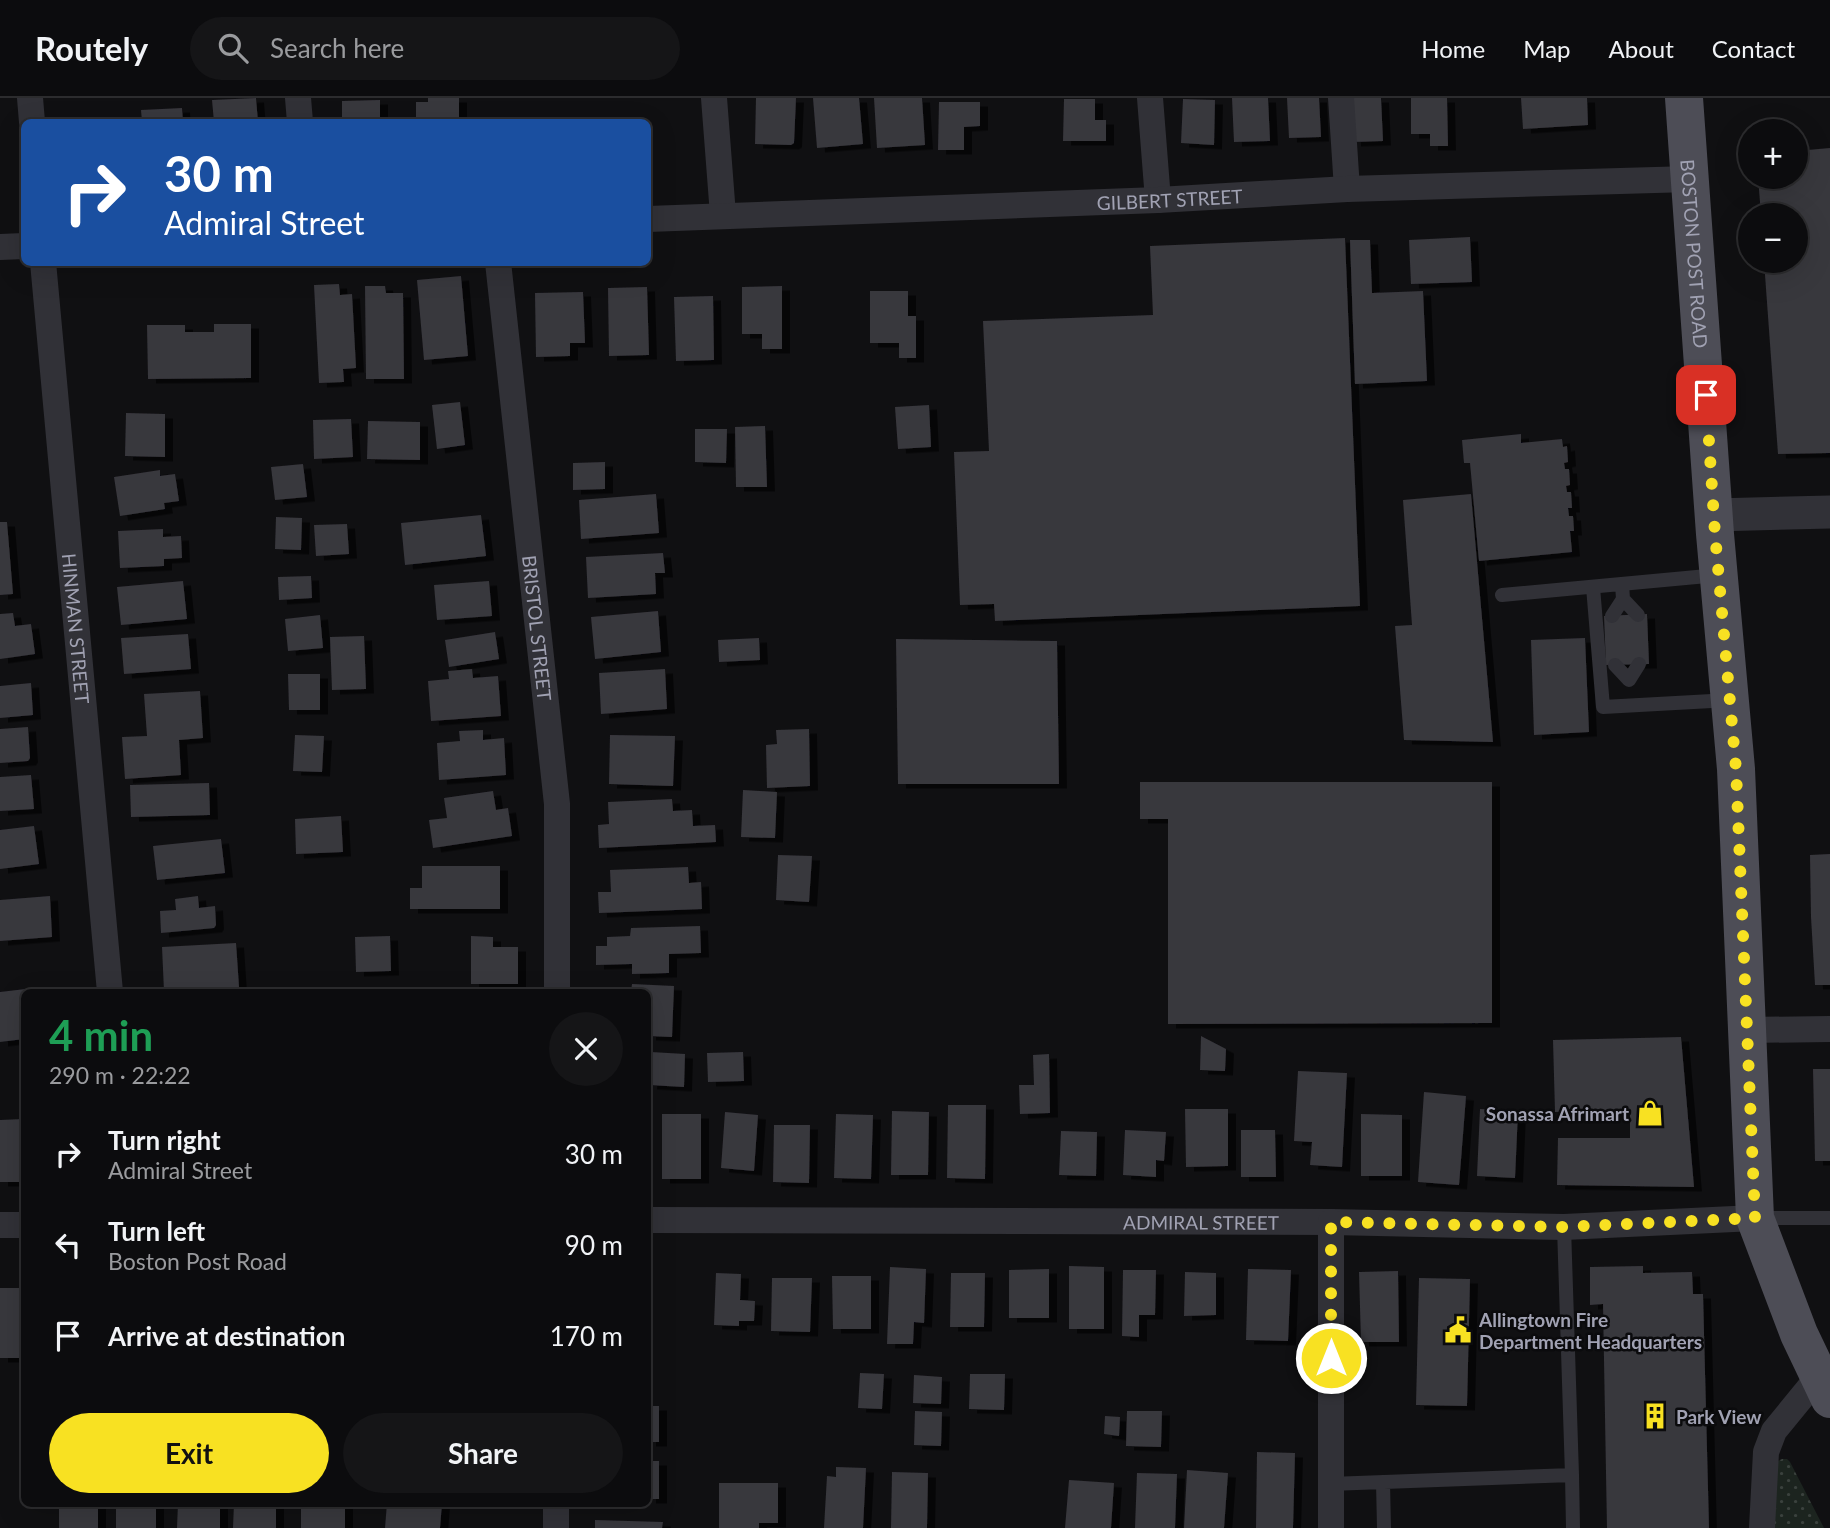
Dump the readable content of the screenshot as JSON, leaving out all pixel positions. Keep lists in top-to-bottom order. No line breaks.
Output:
{"streets":{"main road":["BOSTON POST ROAD"],"street":["GILBERT STREET","HINMAN STREET","BRISTOL STREET","ADMIRAL STREET"]},"crossings":[["GILBERT STREET","BOSTON POST ROAD"],["BOSTON POST ROAD","ADMIRAL STREET"]],"places":{"shop":["Sonassa Afrimart"],"public building":["Allingtown Fire Department Headquarters"],"building":["Park View"]},"page":{"header":"Routely","search":"Search here","nav":["Home","Map","About","Contact"],"map_buttons":["+","−"],"turn":["30 m","Admiral Street"],"heading":["4 min","290 m · 22:22"],"list":[{"name":"Turn right","note":"Admiral Street","value":"30 m"},{"name":"Turn left","note":"Boston Post Road","value":"90 m"},{"name":"Arrive at destination","value":"170 m"}],"buttons":["Exit","Share"]}}
